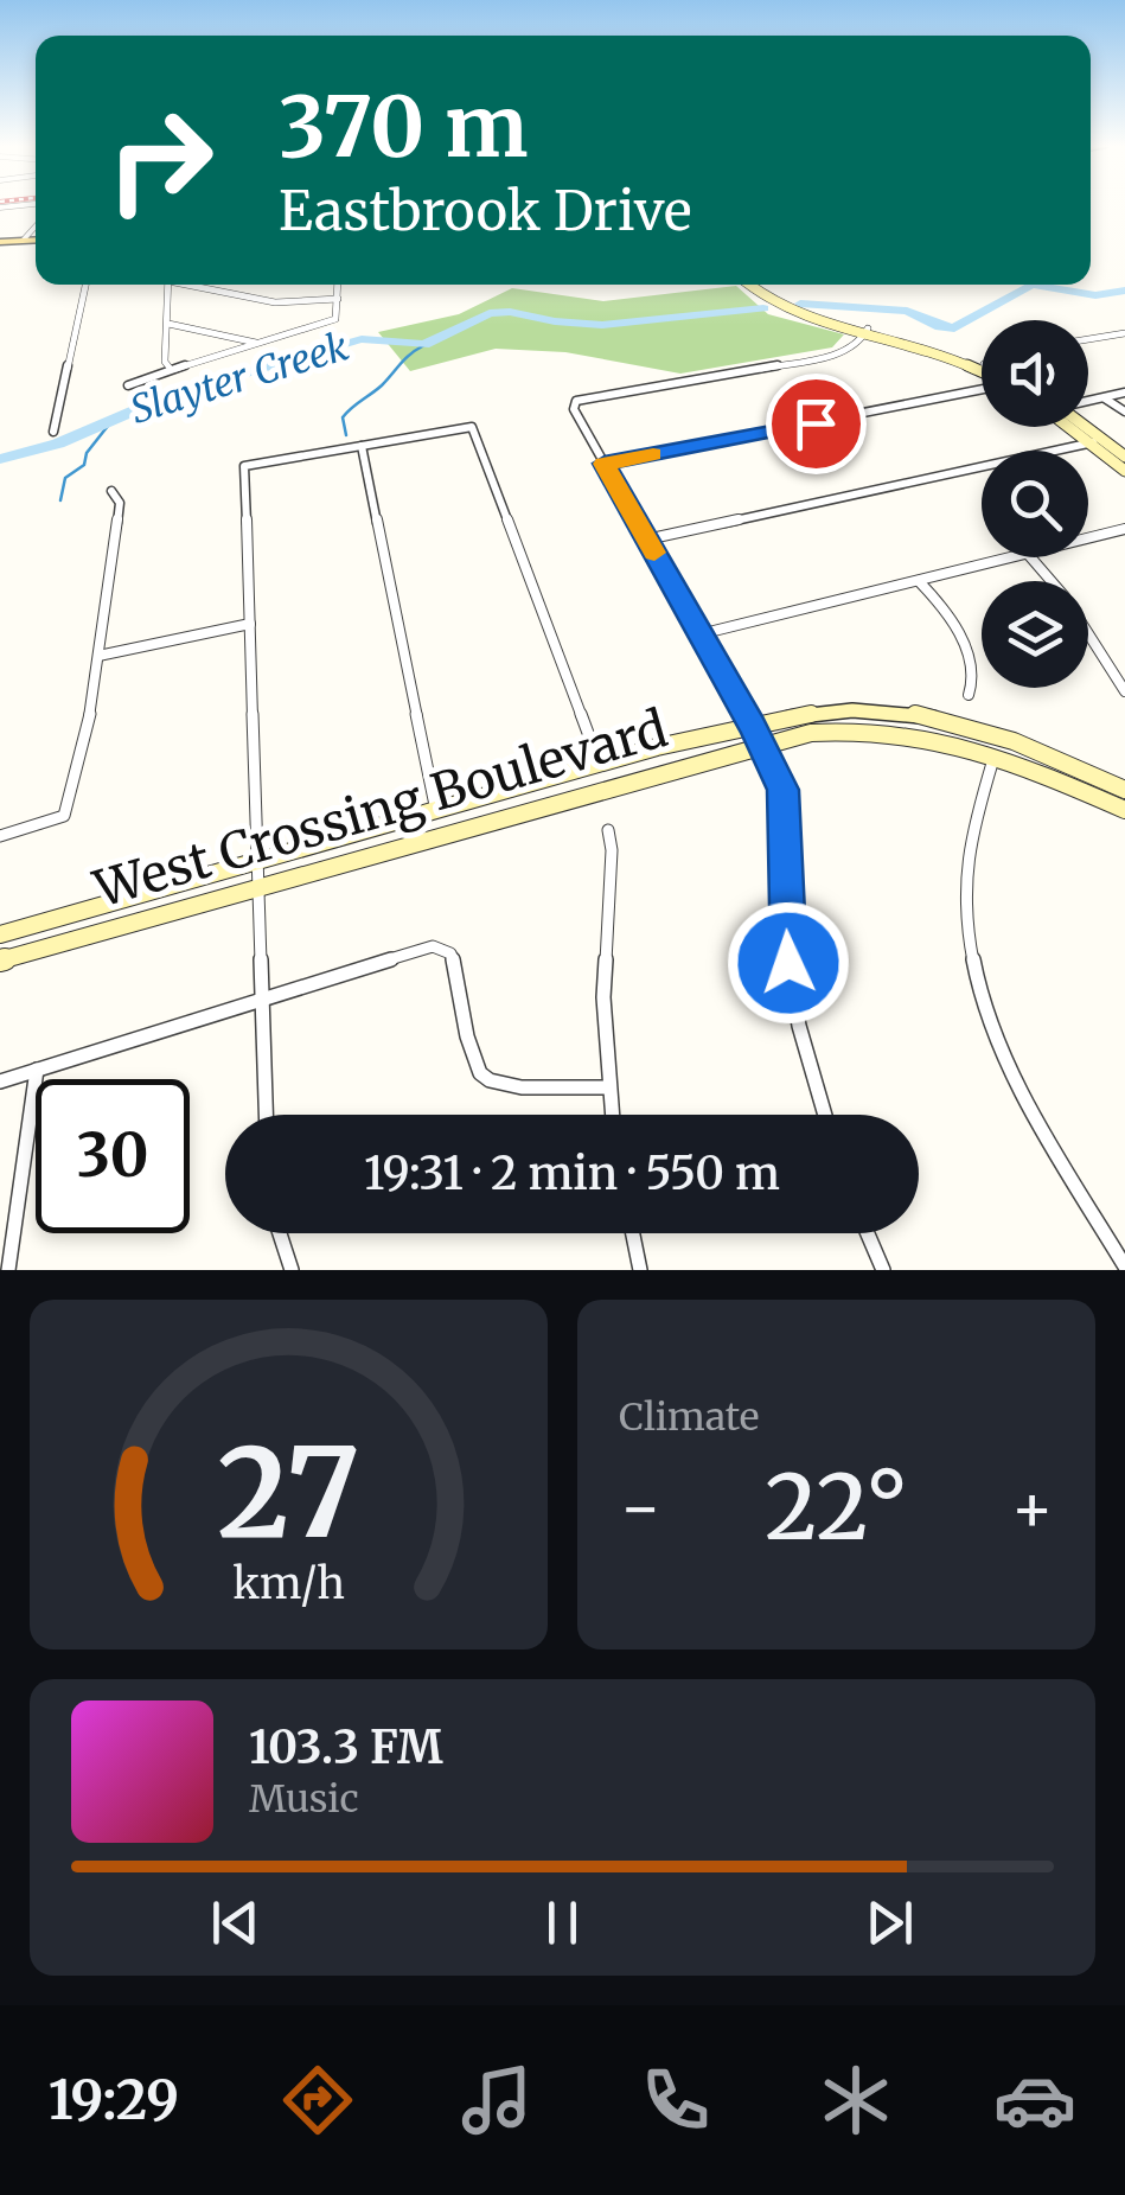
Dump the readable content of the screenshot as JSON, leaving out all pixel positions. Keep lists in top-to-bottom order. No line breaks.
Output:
{"streets":{"street":["West Crossing Boulevard"]},"water":["Slayter Creek"],"page":{"turn":["370 m","Eastbrook Drive"],"limit":"30","trip":"19:31 · 2 min · 550 m","tile":"Climate","heat":["−","22°","+"],"song":["103.3 FM","Music"],"tabs":"19:29","gauge":["27","km/h"]}}
